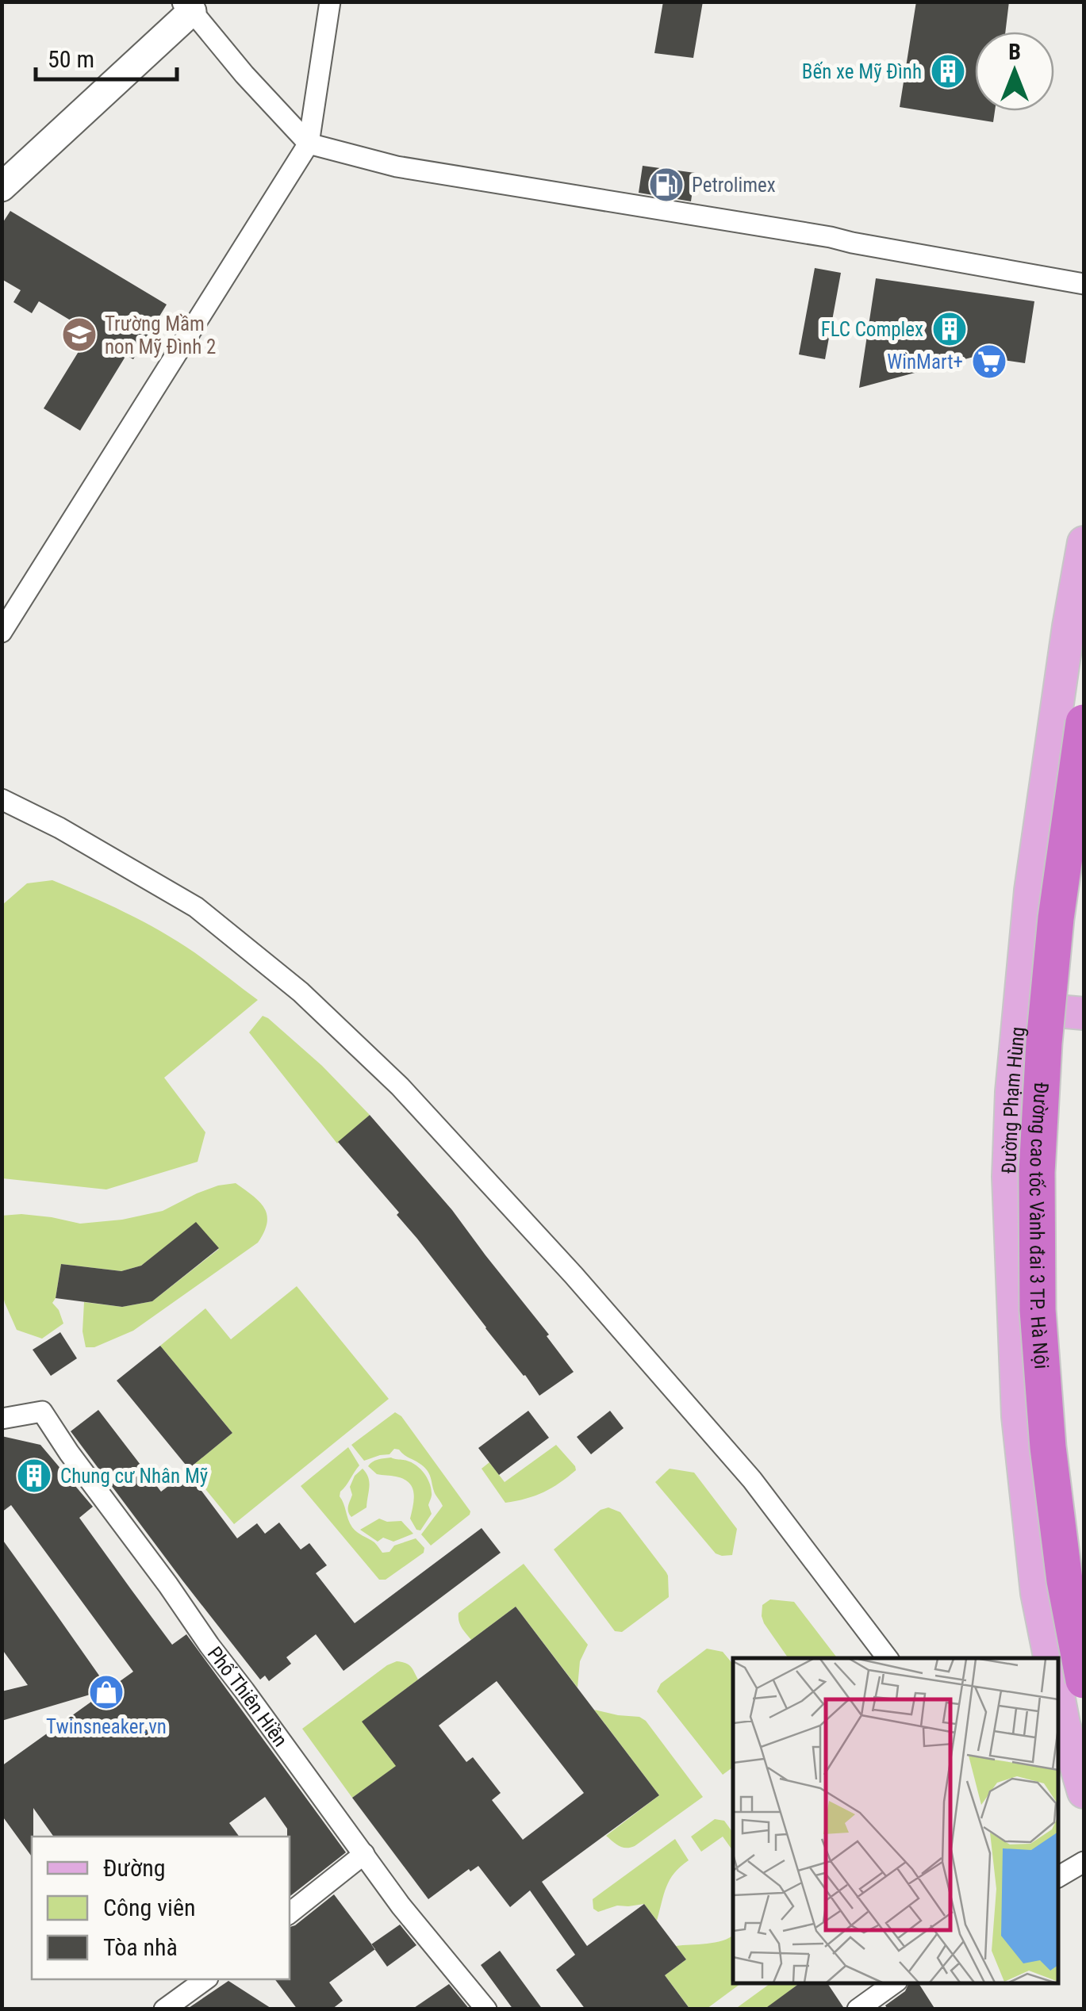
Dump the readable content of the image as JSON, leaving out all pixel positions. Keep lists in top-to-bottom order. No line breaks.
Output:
{"streets":{"highway":["Đường cao tốc Vành đai 3 TP. Hà Nội"],"main road":["Đường Phạm Hùng"],"street":["Phố Thiên Hiền"]},"places":{"building":["Bến xe Mỹ Đình","FLC Complex","Chung cư Nhân Mỹ"],"fuel station":["Petrolimex"],"school or university":["Trường Mầm non Mỹ Đình 2"],"supermarket":["WinMart+"],"shop":["Twinsneaker.vn"]},"legend":["Đường","Công viên","Tòa nhà"],"scale_bar":"50 m","north":"top"}
